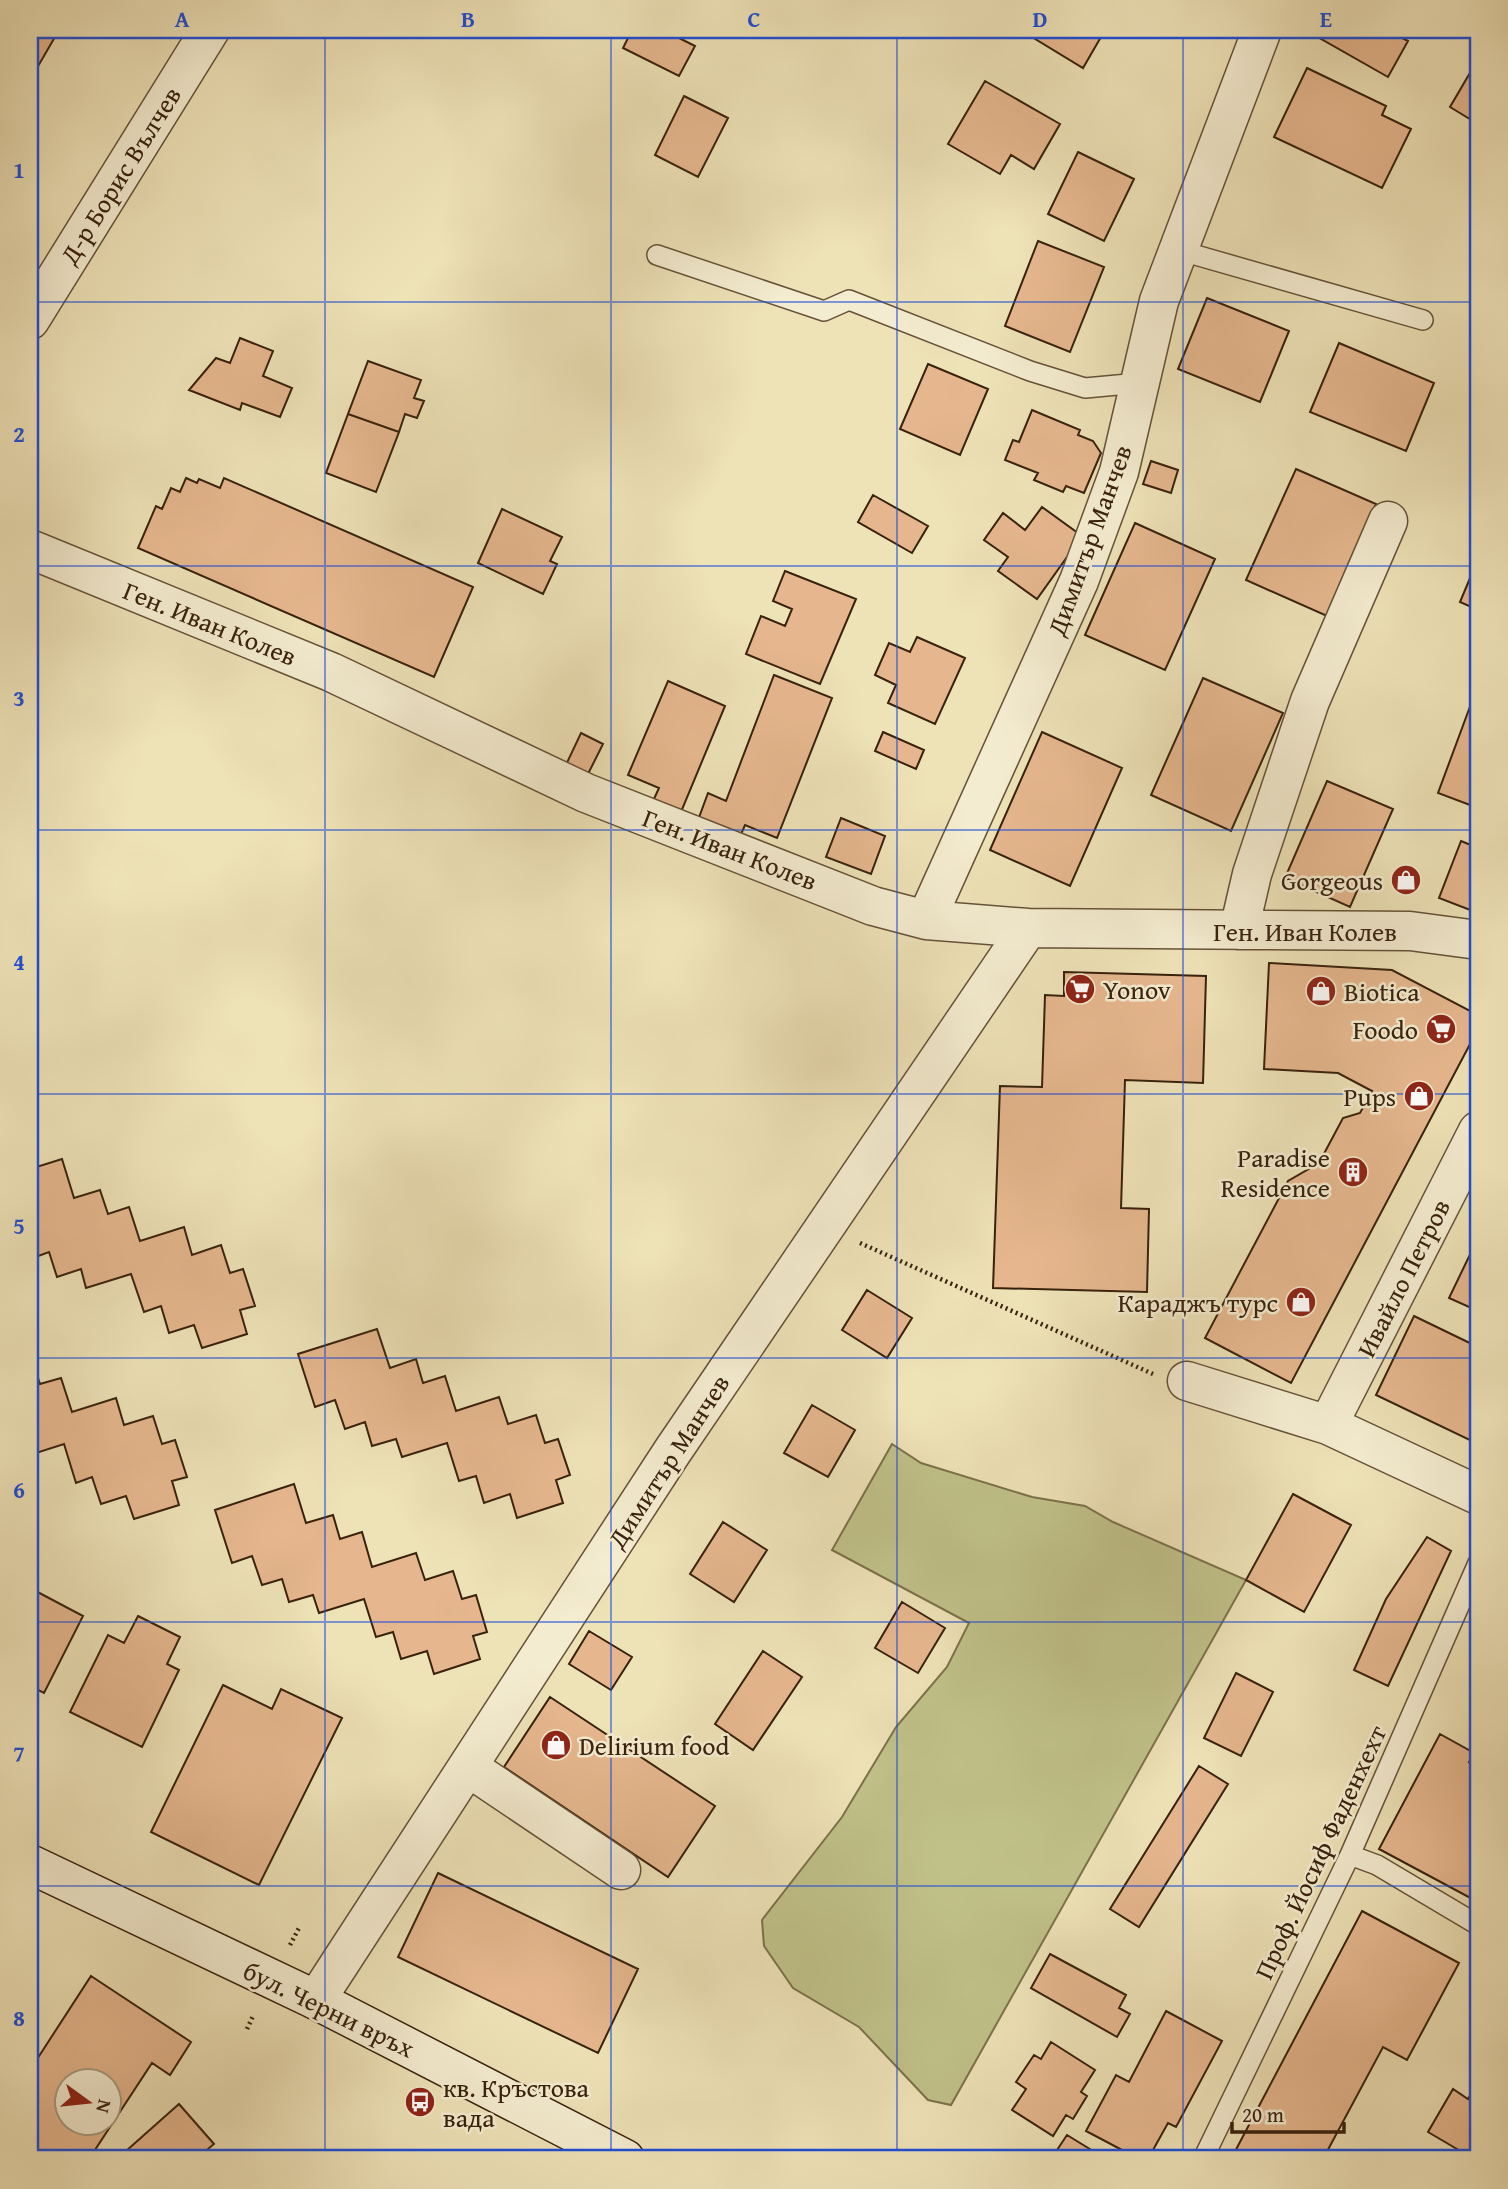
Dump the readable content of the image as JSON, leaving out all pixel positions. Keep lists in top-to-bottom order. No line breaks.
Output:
{"streets":{"street":["Д-р Борис Вълчев","Димитър Манчев","Ген. Иван Колев","Ивайло Петров","бул. Черни връх"],"lane":["Проф. Йосиф Фаденхехт"]},"crossings":[["Димитър Манчев","Ген. Иван Колев"],["Димитър Манчев","бул. Черни връх"]],"places":{"shop":["Gorgeous","Biotica","Pups","Караджъ турс","Delirium food"],"supermarket":["Yonov","Foodo"],"building":["Paradise Residence"],"bus stop":["кв. Кръстова вада"]},"scale_bar":"20 m","north":"right","grid":{"columns":["A","B","C","D","E"],"rows":["1","2","3","4","5","6","7","8"]}}
